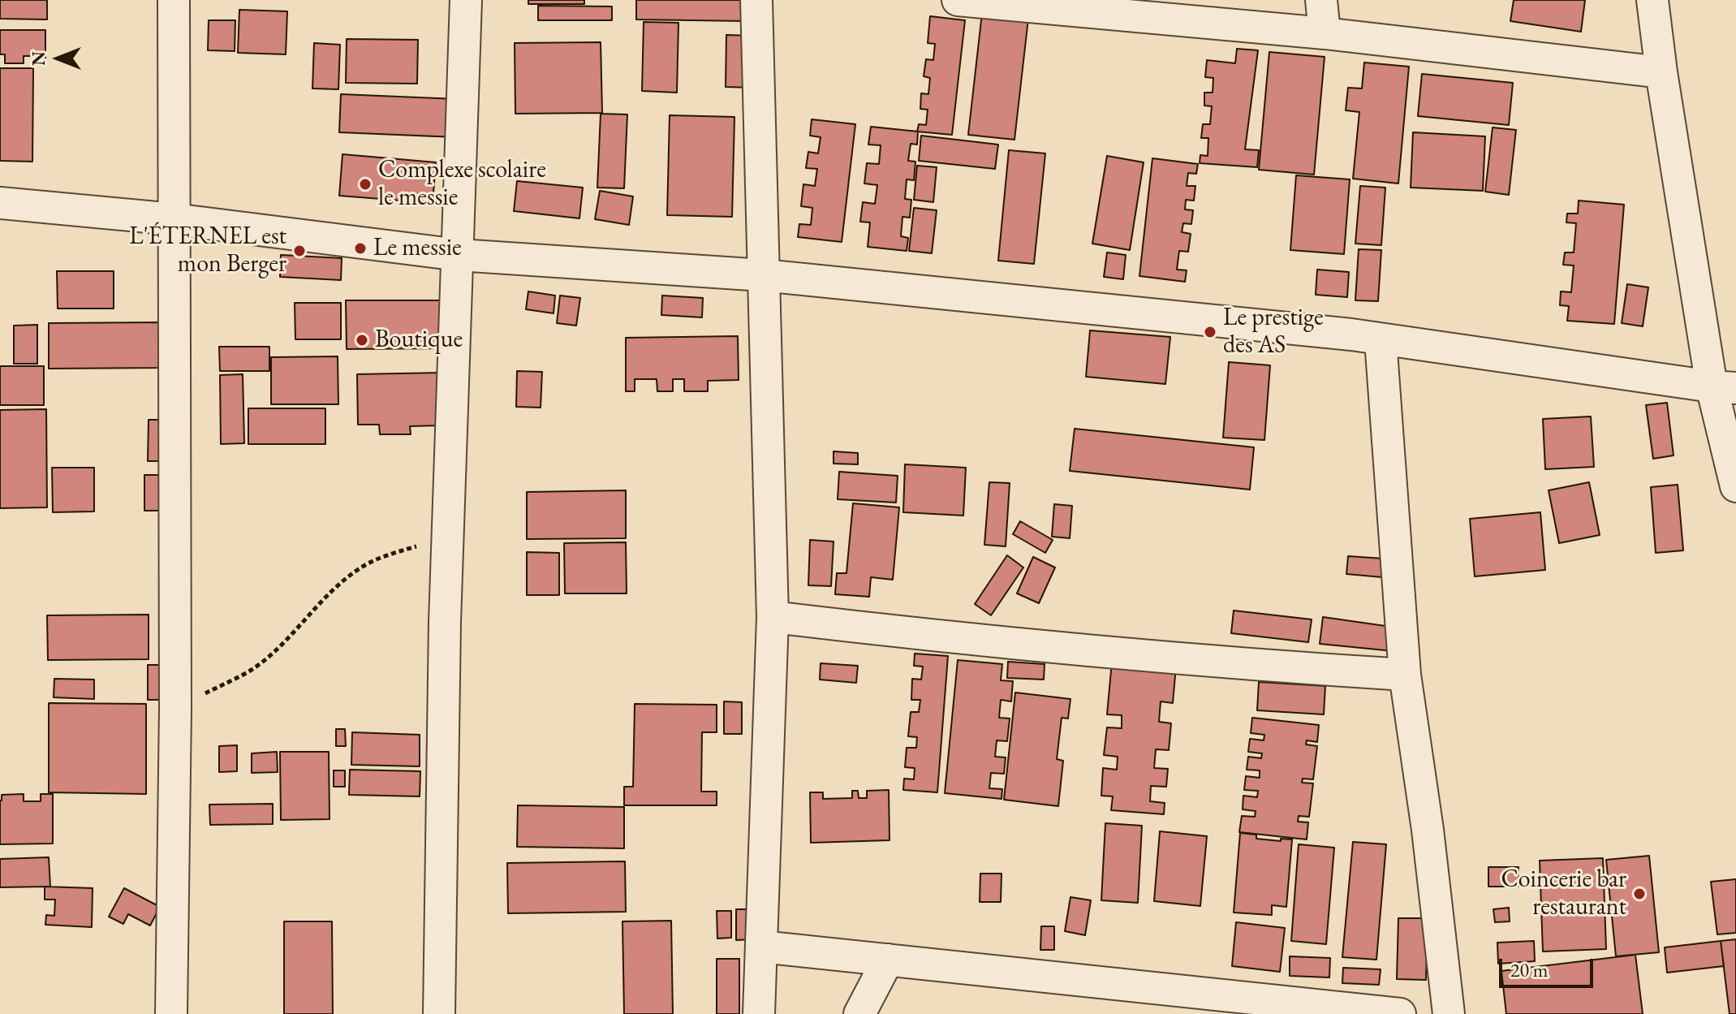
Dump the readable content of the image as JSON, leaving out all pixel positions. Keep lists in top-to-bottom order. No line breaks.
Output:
{"places":["Complexe scolaire le messie","Le messie","L'ÉTERNEL est mon Berger","Le prestige des AS","Boutique","Coincerie bar restaurant"],"scale_bar":"20 m","north":"left"}
